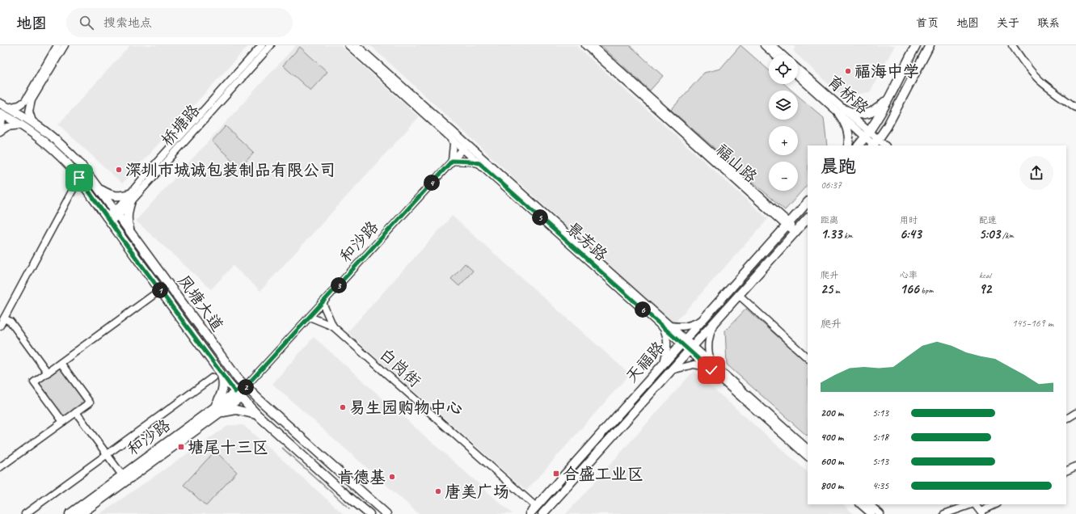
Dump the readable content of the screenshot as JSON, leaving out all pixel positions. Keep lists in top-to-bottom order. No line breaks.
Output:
{"streets":{"main road":["和沙路","凤塘大道","天福路"],"street":["育桥路","桥塘路","福山路","景芳路","白岗街"]},"crossings":[["桥塘路","凤塘大道"],["福山路","天福路"],["和沙路","景芳路"],["和沙路","凤塘大道"],["景芳路","天福路"],["天福路","白岗街"]],"places":{"other":["福海中学","深圳市城诚包装制品有限公司","易生园购物中心","肯德基","唐美广场"],"transit":["塘尾十三区","合盛工业区"]},"page":{"header":"地图","search":"搜索地点","nav":["首页","地图","关于","联系"],"map_buttons":["+","−"],"heading":["晨跑","06:37"],"pins":["4","5","3","1","6","2"],"stats":[["距离","1.33 km"],["用时","6:43"],["配速","5:03 /km"],["爬升","25 m"],["心率","166 bpm"],["kcal","92"]],"chart":["爬升","145–169 m"],"list":[{"name":"200 m","note":"5:13"},{"name":"400 m","note":"5:18"},{"name":"600 m","note":"5:13"},{"name":"800 m","note":"4:35"}]}}
